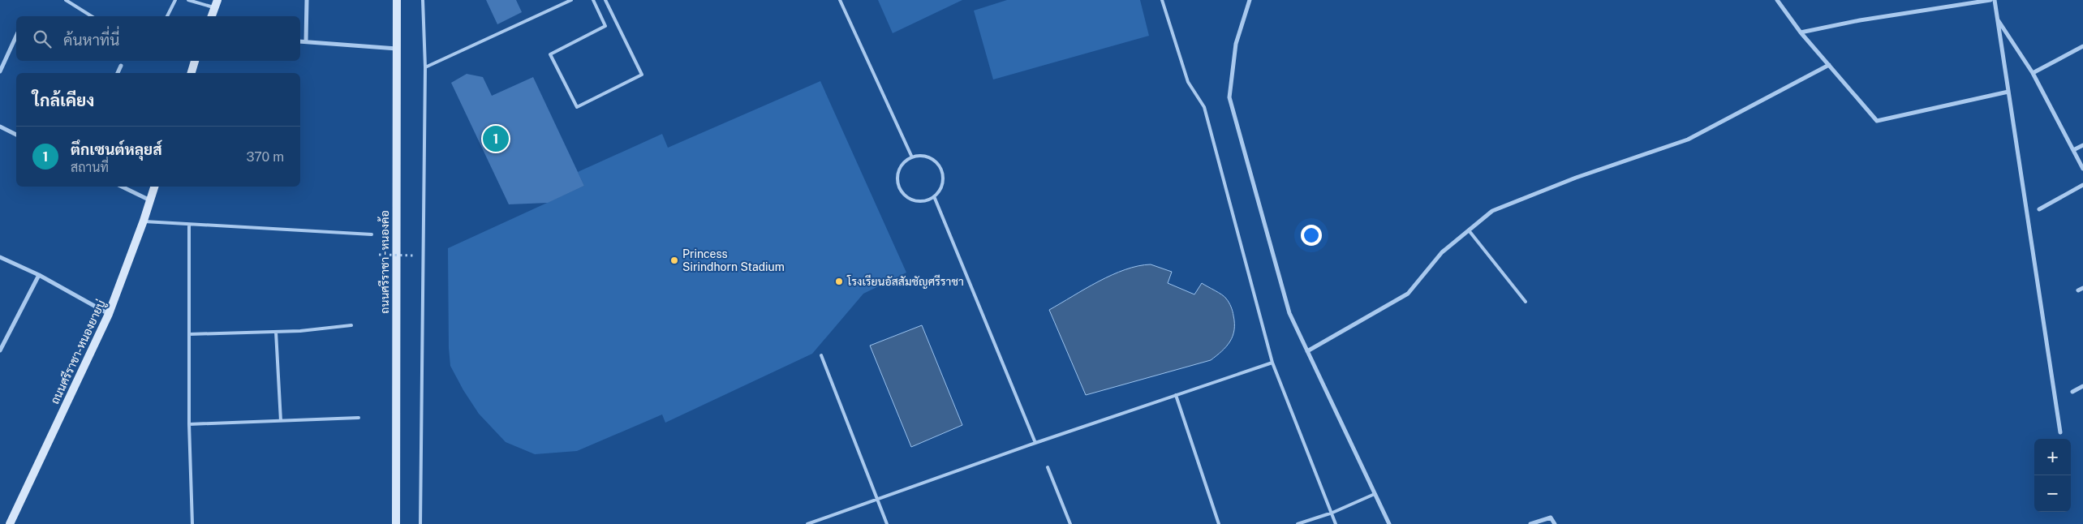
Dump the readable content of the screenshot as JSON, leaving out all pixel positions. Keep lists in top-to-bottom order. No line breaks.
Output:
{"streets":{"main road":["ถนนศรีราชา - หนองค้อ","ถนนศรีราชา-หนองยายบู่"]},"places":["Princess Sirindhorn Stadium","โรงเรียนอัสสัมชัญศรีราชา"],"page":{"search":"ค้นหาที่นี่","heading":"ใกล้เคียง","pins":"1","list":[{"mark":"1","name":"ตึกเซนต์หลุยส์","note":"สถานที่","value":"370 m"}],"map_buttons":["+","−"]}}
